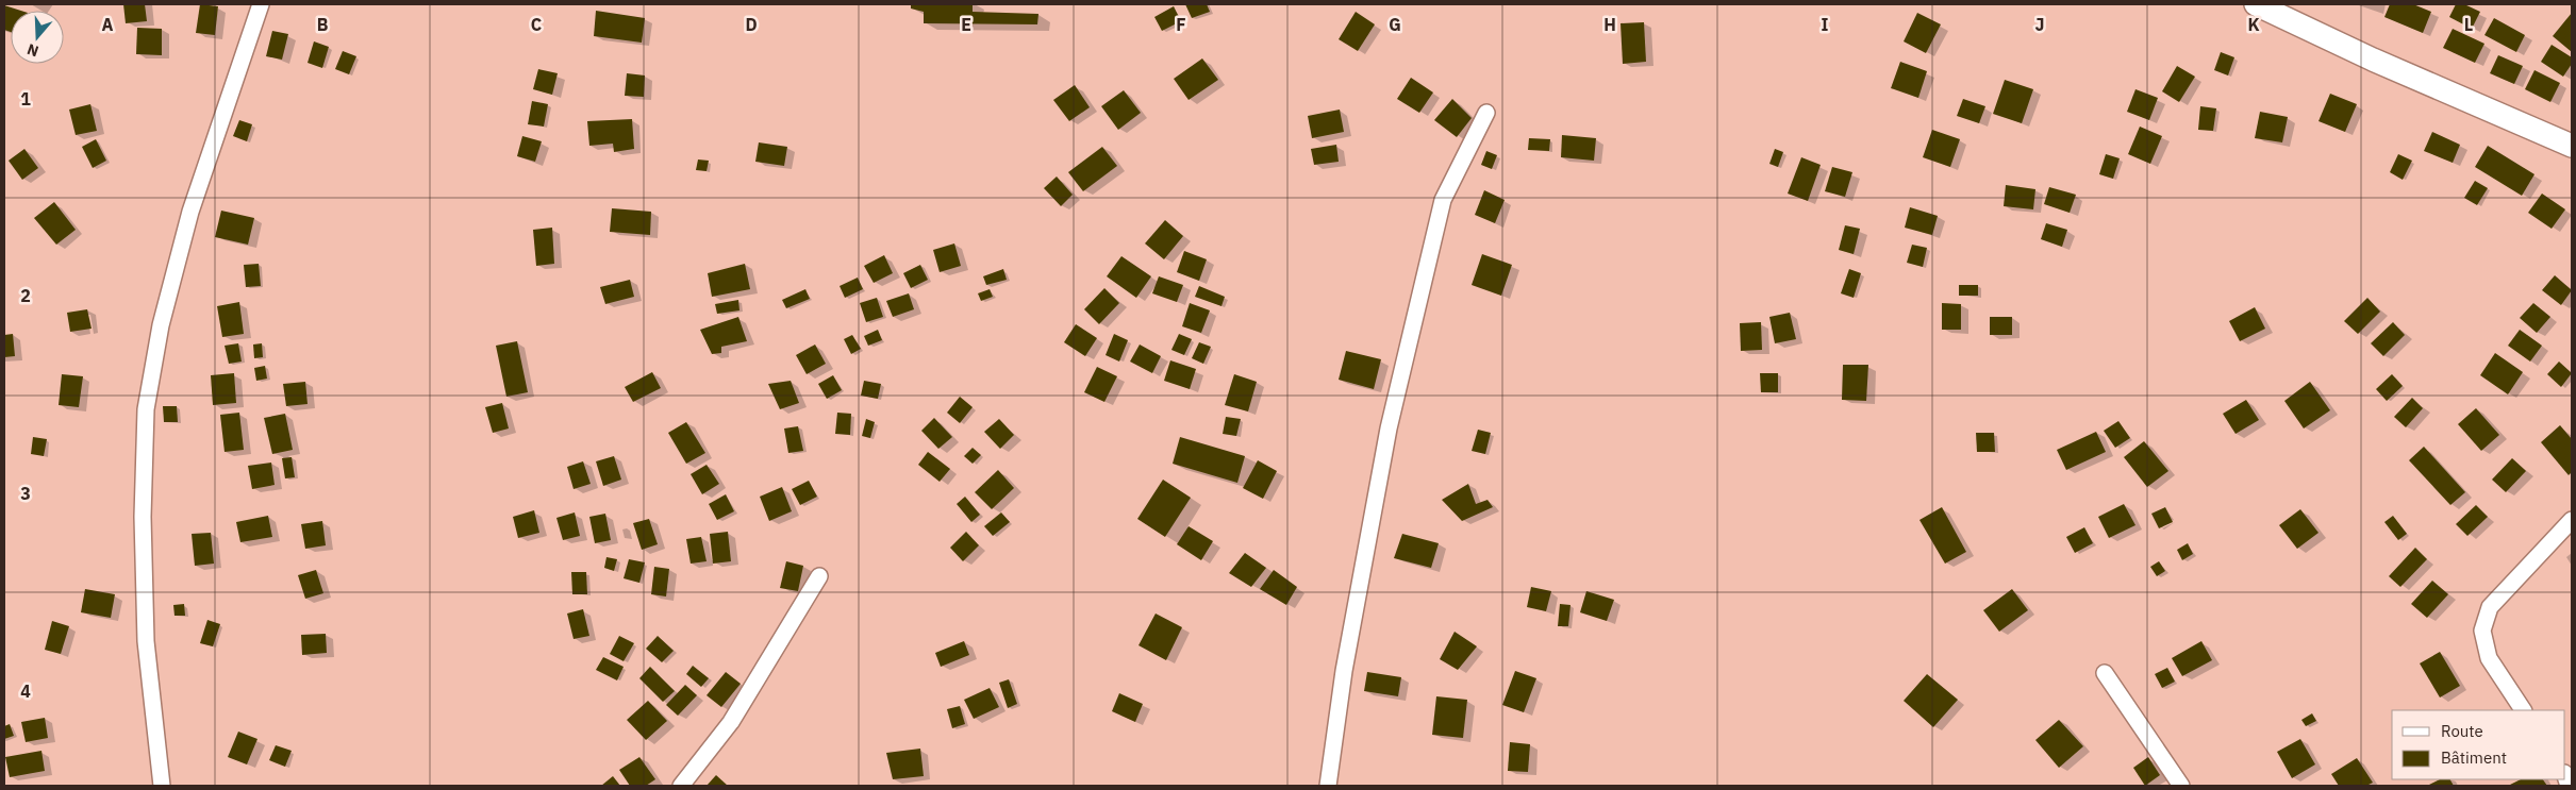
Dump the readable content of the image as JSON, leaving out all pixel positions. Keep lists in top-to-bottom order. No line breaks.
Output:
{"legend":["Route","Bâtiment"],"north":"bottom","grid":{"columns":["A","B","C","D","E","F","G","H","I","J","K","L"],"rows":["1","2","3","4"]}}
